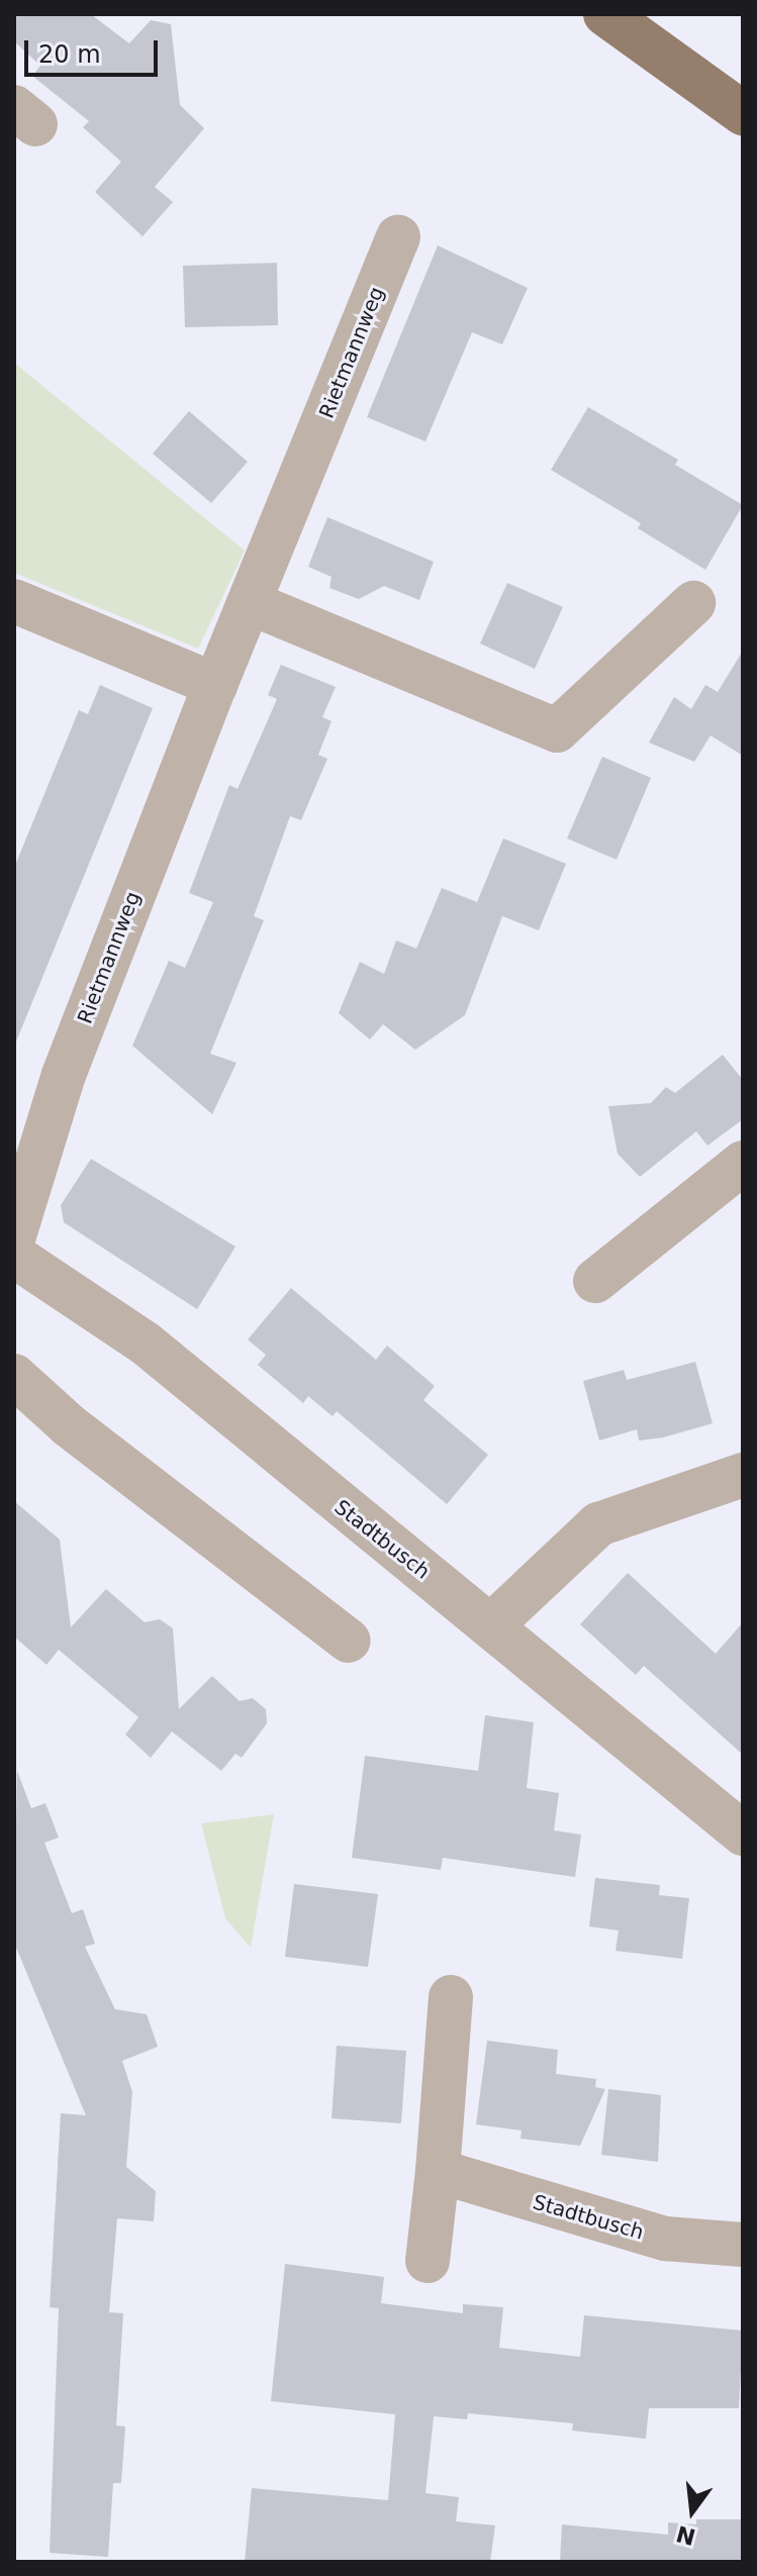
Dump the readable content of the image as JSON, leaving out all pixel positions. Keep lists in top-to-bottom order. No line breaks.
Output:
{"streets":{"street":["Rietmannweg","Stadtbusch"]},"scale_bar":"20 m","north":"bottom"}
